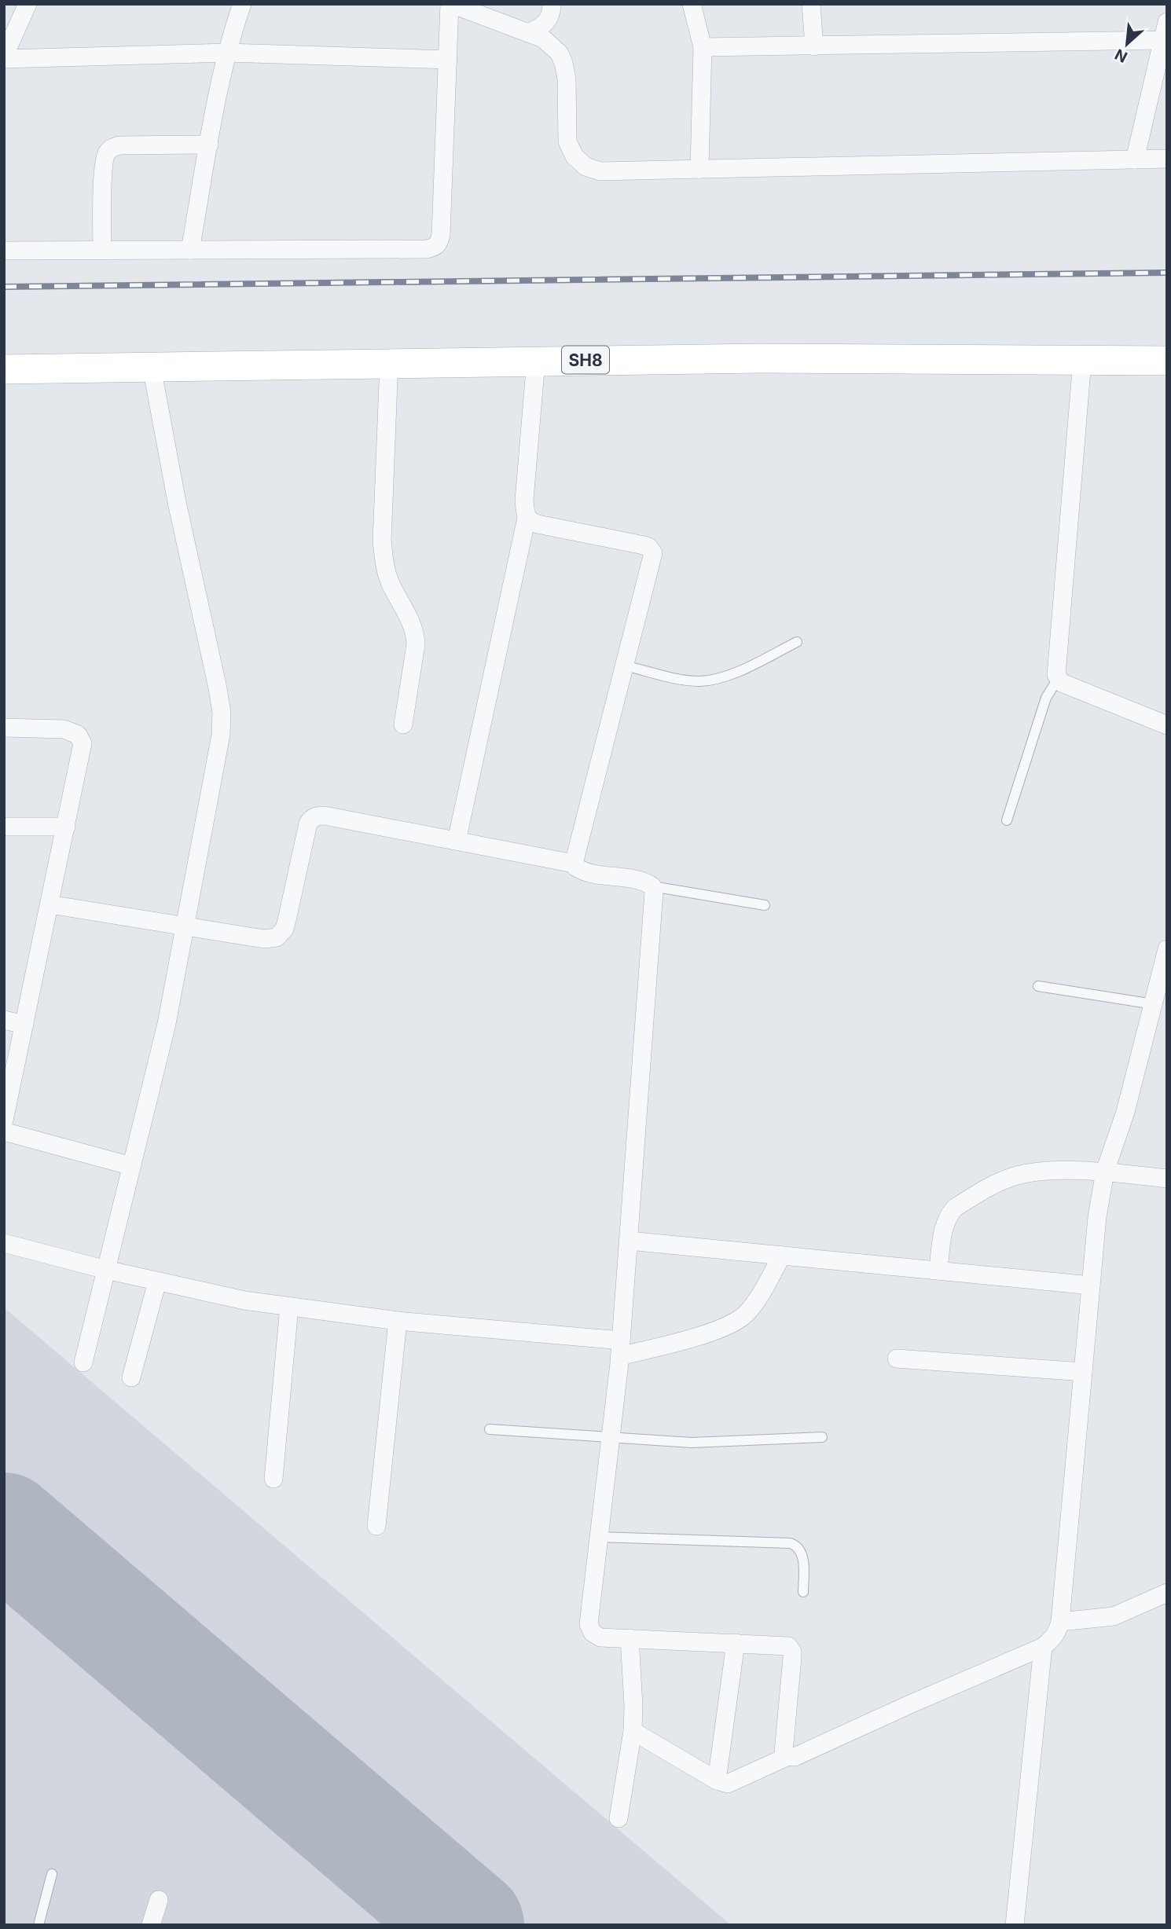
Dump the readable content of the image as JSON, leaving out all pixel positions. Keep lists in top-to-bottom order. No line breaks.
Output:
{"streets":{"main road":["SH8"]},"north":"bottom left"}
